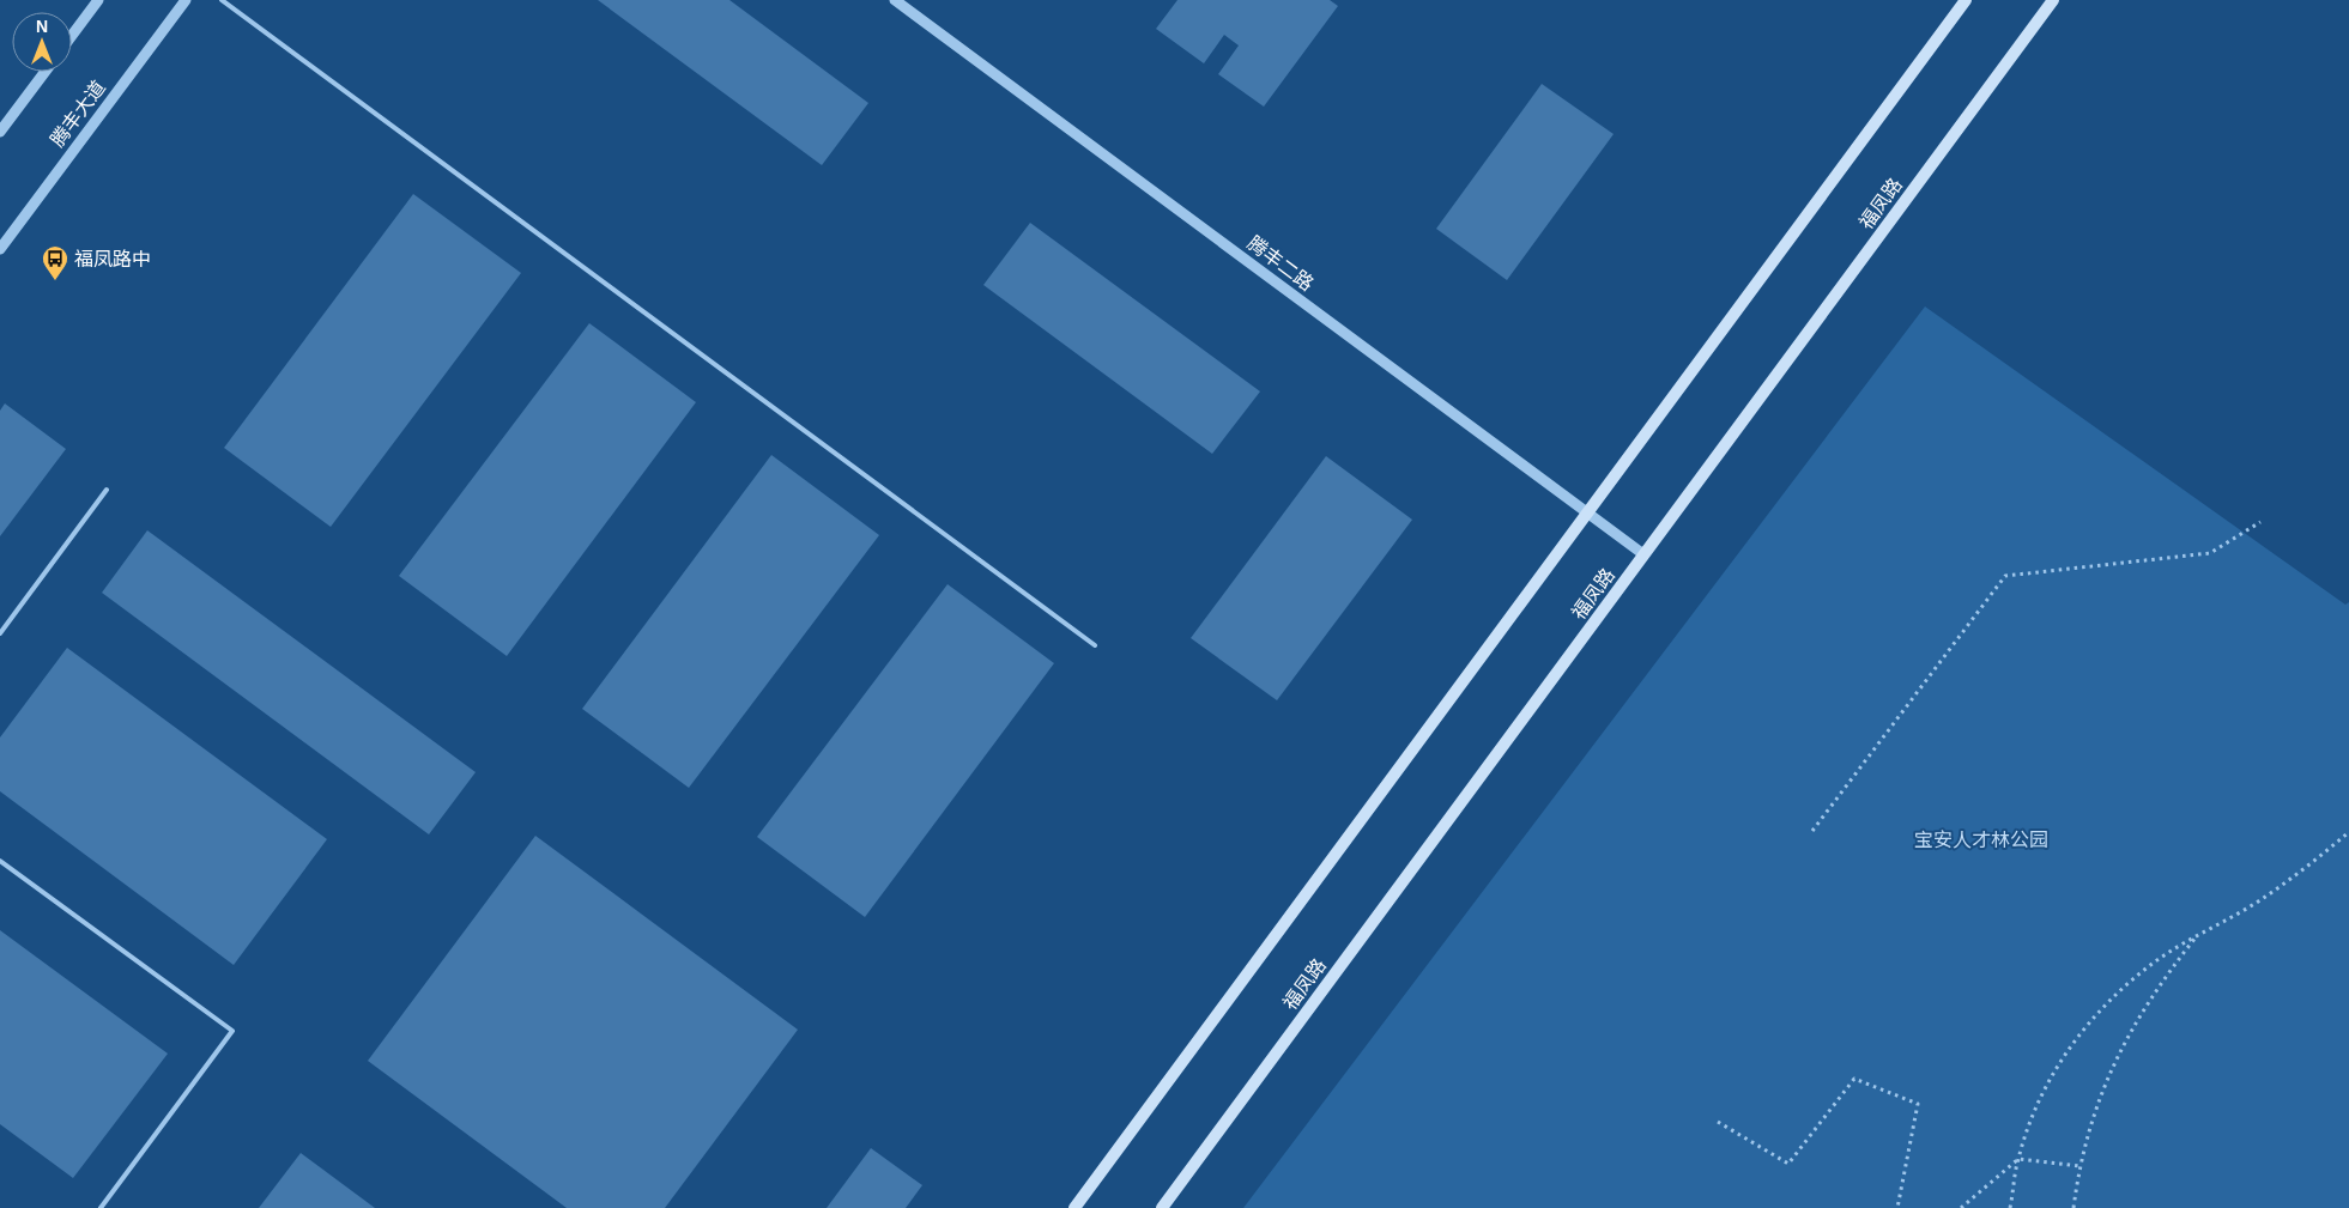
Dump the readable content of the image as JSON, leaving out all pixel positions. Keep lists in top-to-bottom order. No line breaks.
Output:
{"streets":{"main road":["福凤路"],"street":["腾丰大道","腾丰二路"]},"crossings":[["福凤路","腾丰二路"]],"parks":["宝安人才林公园"],"places":{"bus stop":["福凤路中"]},"north":"top"}
